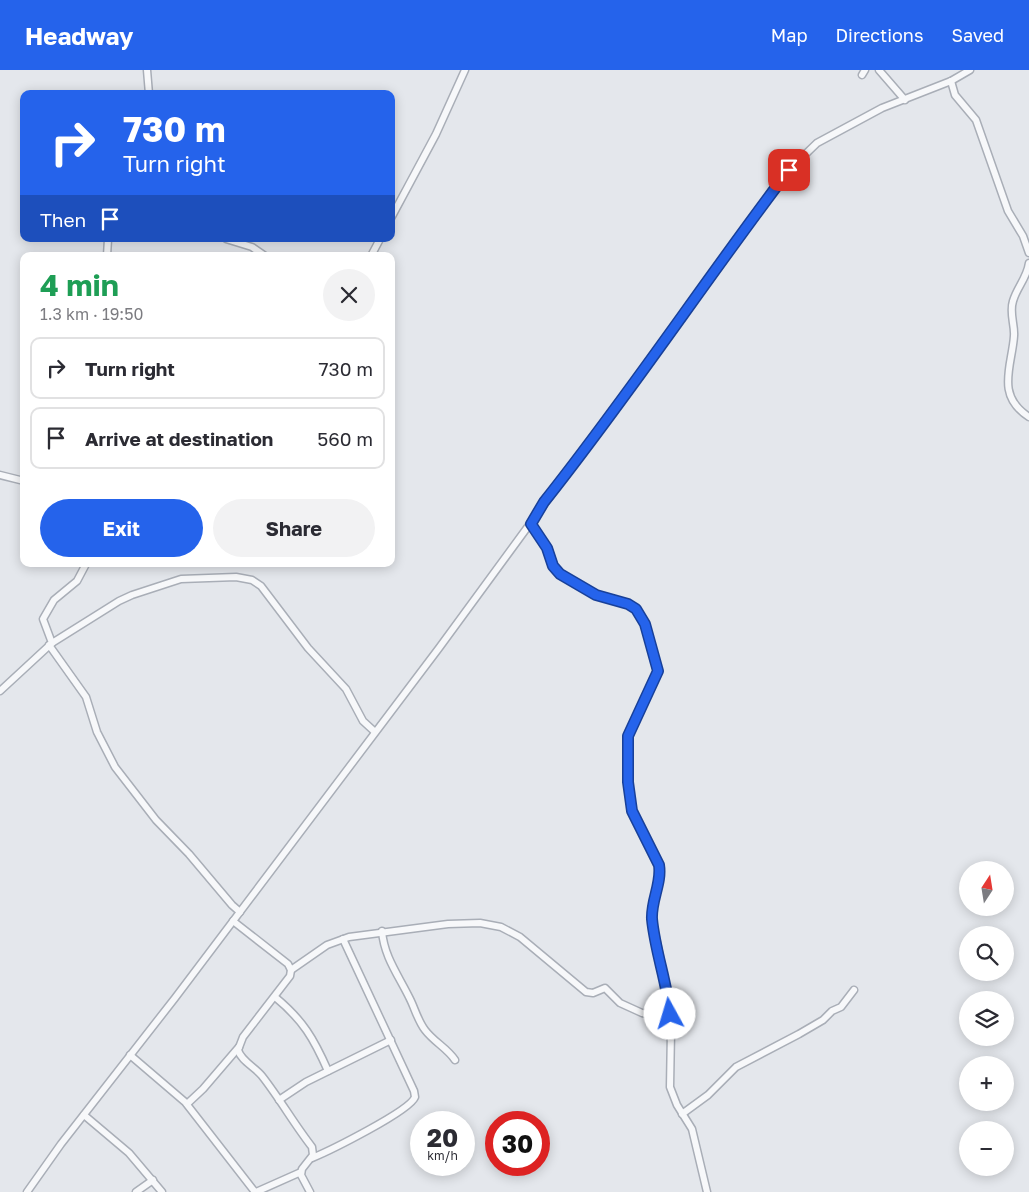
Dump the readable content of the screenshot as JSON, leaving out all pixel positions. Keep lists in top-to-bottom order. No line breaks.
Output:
{"north":"top","page":{"header":"Headway","nav":["Map","Directions","Saved"],"turn":["730 m","Turn right"],"then":"Then","heading":["4 min","1.3 km · 19:50"],"list":[{"name":"Turn right","value":"730 m"},{"name":"Arrive at destination","value":"560 m"}],"buttons":["Exit","Share"],"map_buttons":["+","−"],"speed":"20 km/h","limit":"30"}}
